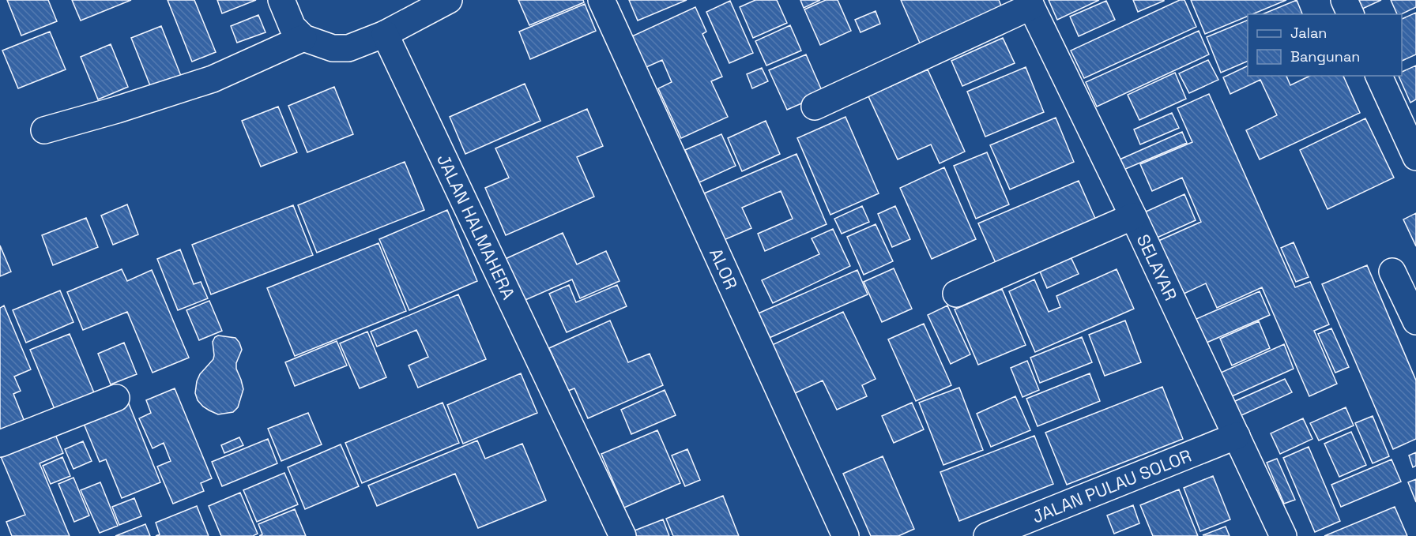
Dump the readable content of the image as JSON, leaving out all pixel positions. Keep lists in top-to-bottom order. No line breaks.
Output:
{"streets":{"street":["JALAN HALMAHERA","SELAYAR","ALOR","JALAN PULAU SOLOR"]},"crossings":[["SELAYAR","JALAN PULAU SOLOR"]],"legend":["Jalan","Bangunan"]}
